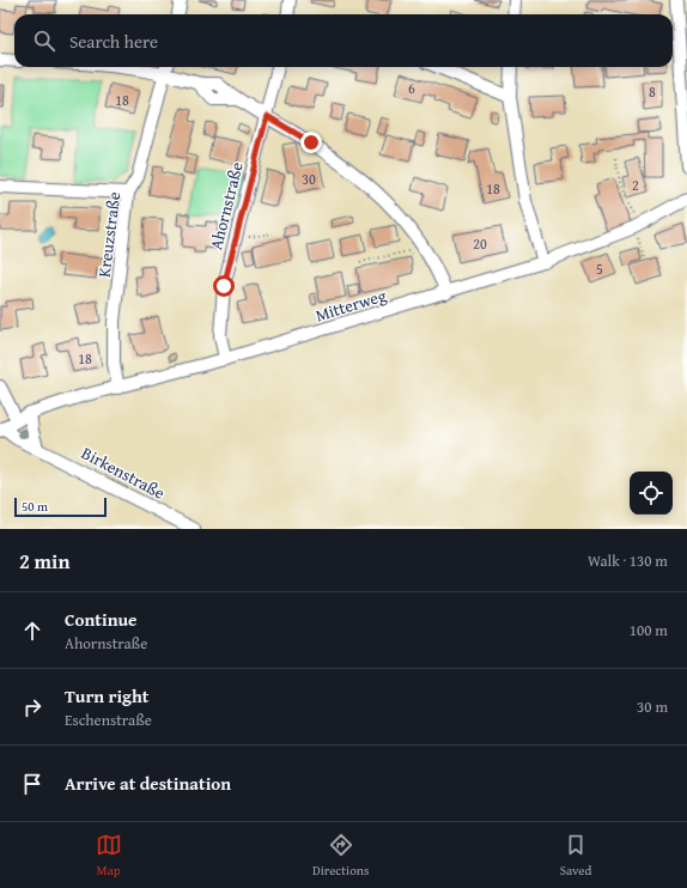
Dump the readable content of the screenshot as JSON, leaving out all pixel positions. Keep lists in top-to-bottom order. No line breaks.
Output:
{"streets":{"street":["Ahornstraße","Kreuzstraße","Mitterweg","Birkenstraße"]},"crossings":[["Ahornstraße","Mitterweg"],["Kreuzstraße","Mitterweg"],["Mitterweg","Birkenstraße"]],"house_numbers":["6","8","18","30","2","18","20","5","18"],"scale_bar":"50 m","page":{"search":"Search here","scale":"50 m","heading":["2 min","Walk · 130 m"],"list":[["Continue","Ahornstraße","100 m"],["Turn right","Eschenstraße","30 m"],"Arrive at destination"],"nav":["Map","Directions","Saved"]}}
